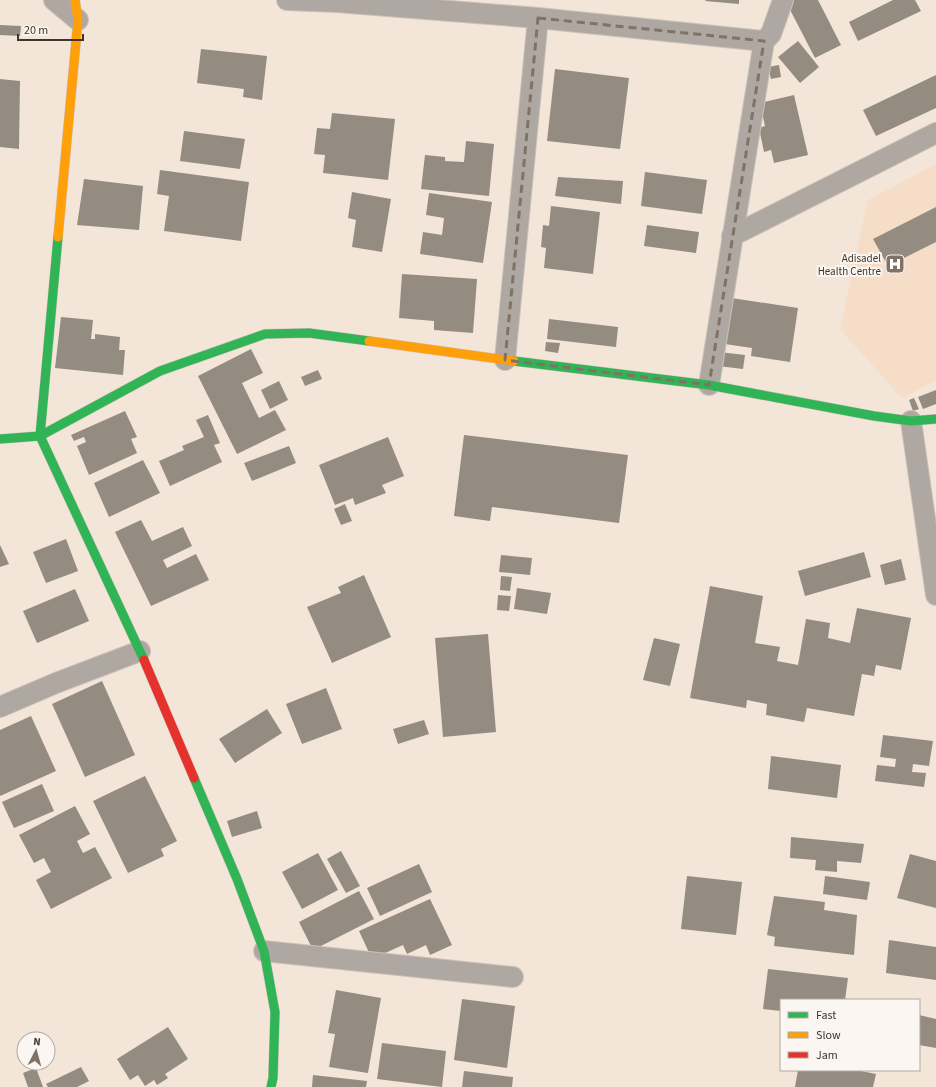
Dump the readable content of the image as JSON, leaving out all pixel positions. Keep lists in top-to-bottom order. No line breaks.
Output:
{"places":{"hospital":["Adisadel Health Centre"]},"legend":["Fast","Slow","Jam"],"scale_bar":"20 m","north":"top"}
